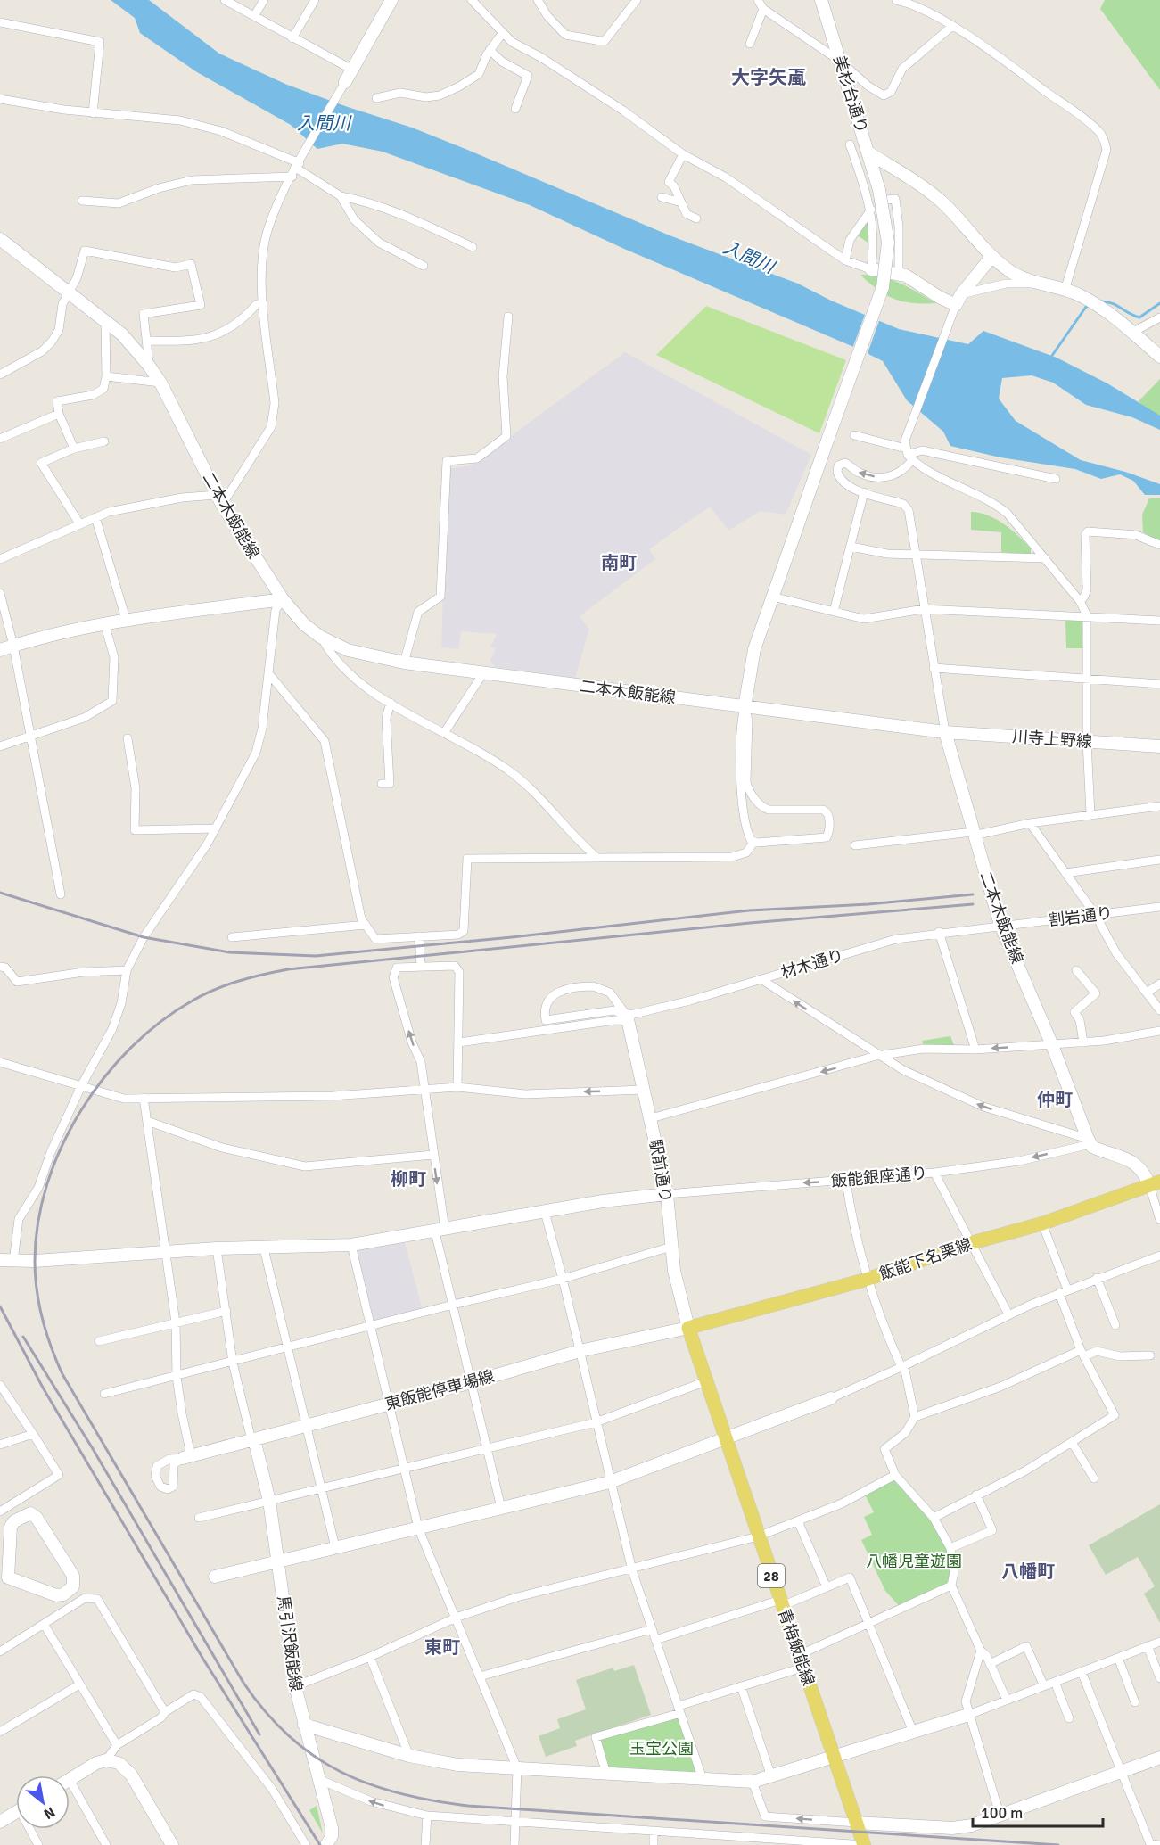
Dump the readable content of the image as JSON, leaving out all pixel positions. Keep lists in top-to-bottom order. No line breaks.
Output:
{"streets":{"main road":["飯能下名栗線","28","青梅飯能線"],"street":["美杉台通り","二本木飯能線","川寺上野線","割岩通り","材木通り","駅前通り","飯能銀座通り","東飯能停車場線","馬引沢飯能線"]},"crossings":[["美杉台通り","二本木飯能線"],["二本木飯能線","川寺上野線"],["二本木飯能線","割岩通り"],["二本木飯能線","材木通り"],["二本木飯能線","飯能銀座通り"],["割岩通り","材木通り"],["材木通り","駅前通り"],["駅前通り","飯能銀座通り"],["駅前通り","飯能下名栗線"],["駅前通り","東飯能停車場線"],["駅前通り","青梅飯能線"],["飯能下名栗線","東飯能停車場線"],["飯能下名栗線","青梅飯能線"],["東飯能停車場線","馬引沢飯能線"],["東飯能停車場線","青梅飯能線"]],"one_way":["飯能銀座通り"],"districts":["大字矢颪","南町","仲町","柳町","八幡町","東町"],"water":["入間川"],"parks":["八幡児童遊園","玉宝公園"],"scale_bar":"100 m","north":"bottom right"}
